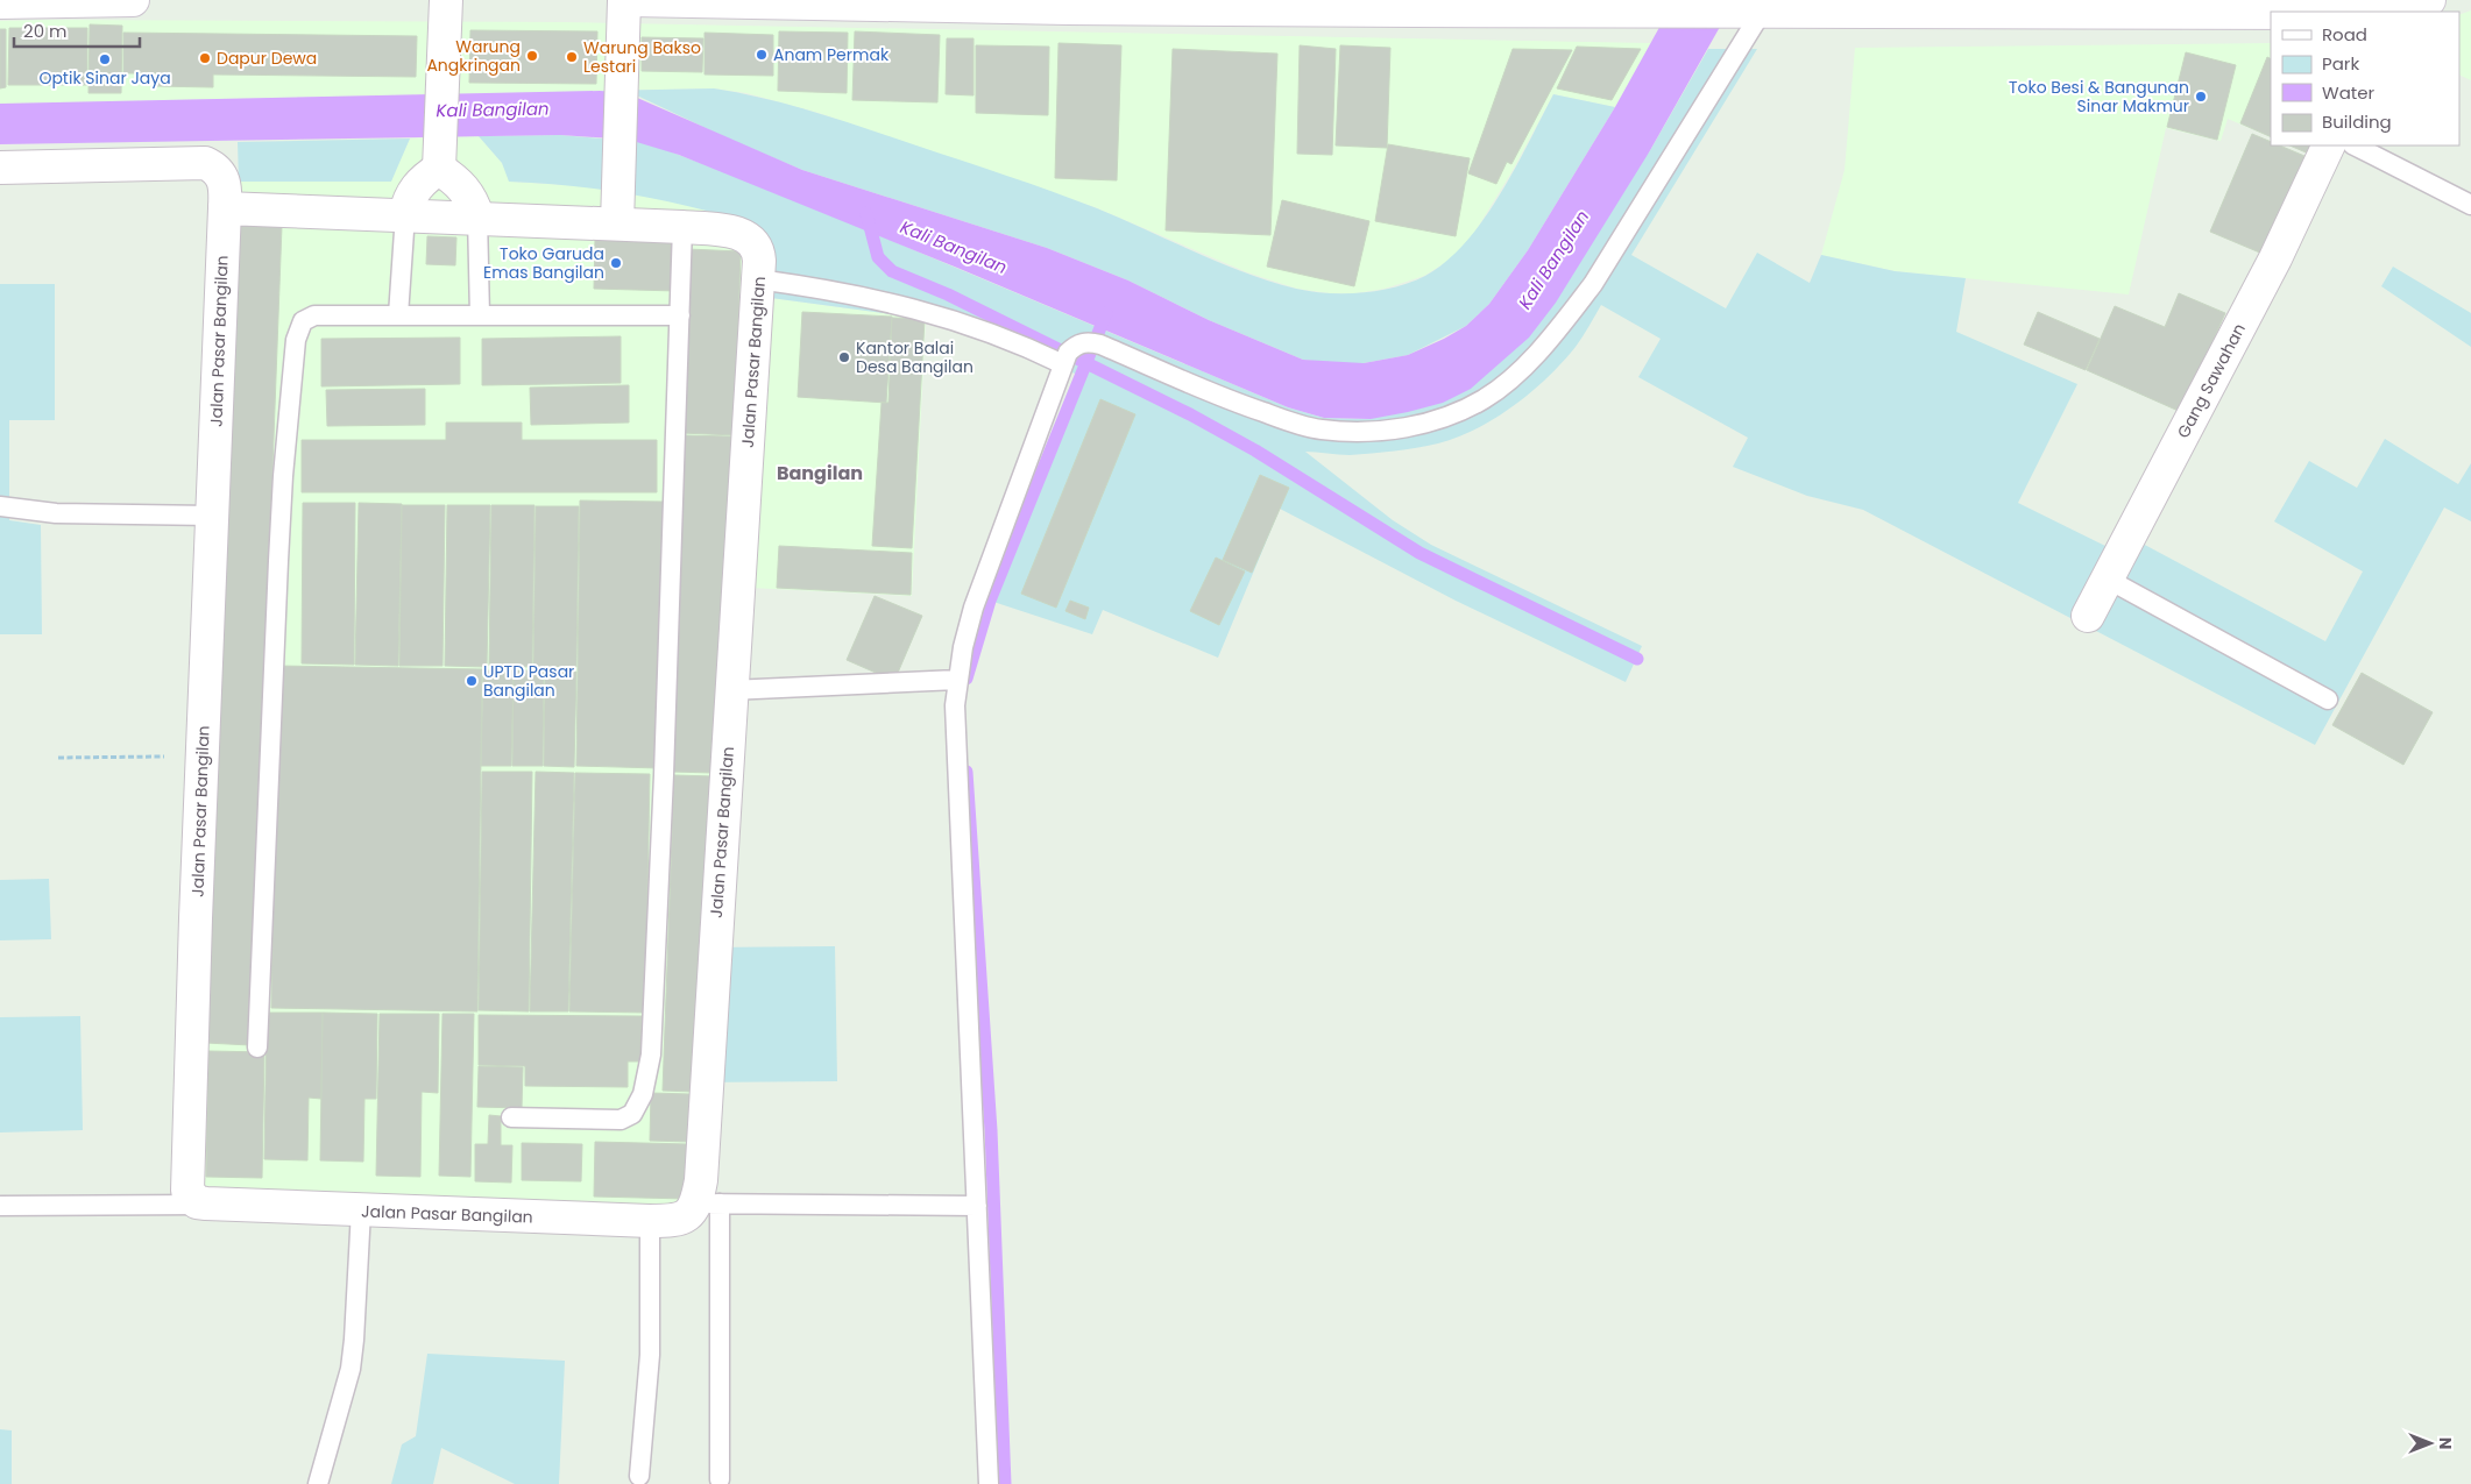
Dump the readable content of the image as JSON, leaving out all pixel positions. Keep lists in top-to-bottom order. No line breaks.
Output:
{"streets":{"street":["Jalan Pasar Bangilan","Gang Sawahan"]},"districts":["Bangilan"],"water":["Kali Bangilan"],"places":["Anam Permak","Warung Angkringan","Warung Bakso Lestari","Dapur Dewa","Optik Sinar Jaya","Toko Besi & Bangunan Sinar Makmur","Toko Garuda Emas Bangilan","Kantor Balai Desa Bangilan","UPTD Pasar Bangilan"],"legend":["Road","Park","Water","Building"],"scale_bar":"20 m","north":"right"}
